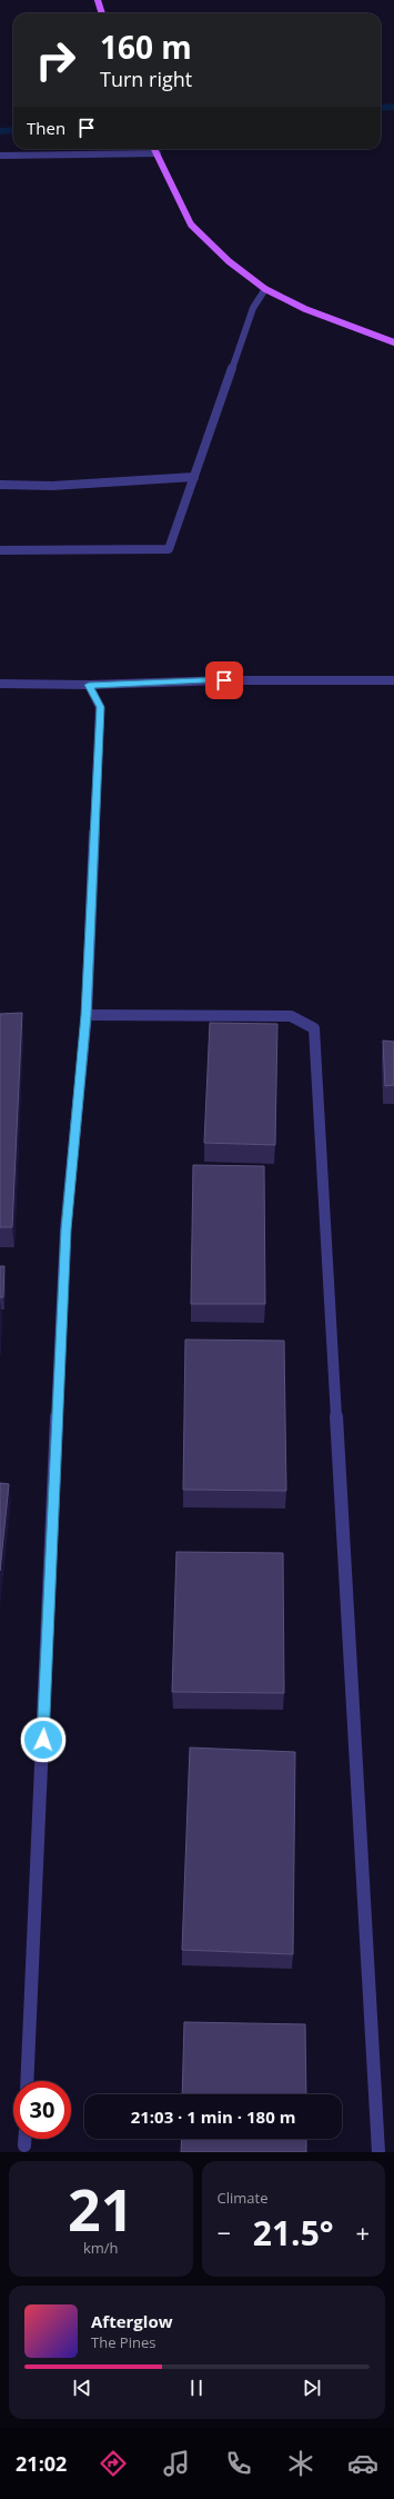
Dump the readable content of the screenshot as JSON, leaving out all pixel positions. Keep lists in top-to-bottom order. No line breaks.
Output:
{"page":{"turn":["160 m","Turn right"],"then":"Then","limit":"30","trip":"21:03 · 1 min · 180 m","tile":[["21","km/h"],"Climate"],"heat":["−","21.5°","+"],"song":["Afterglow","The Pines"],"tabs":"21:02"}}
